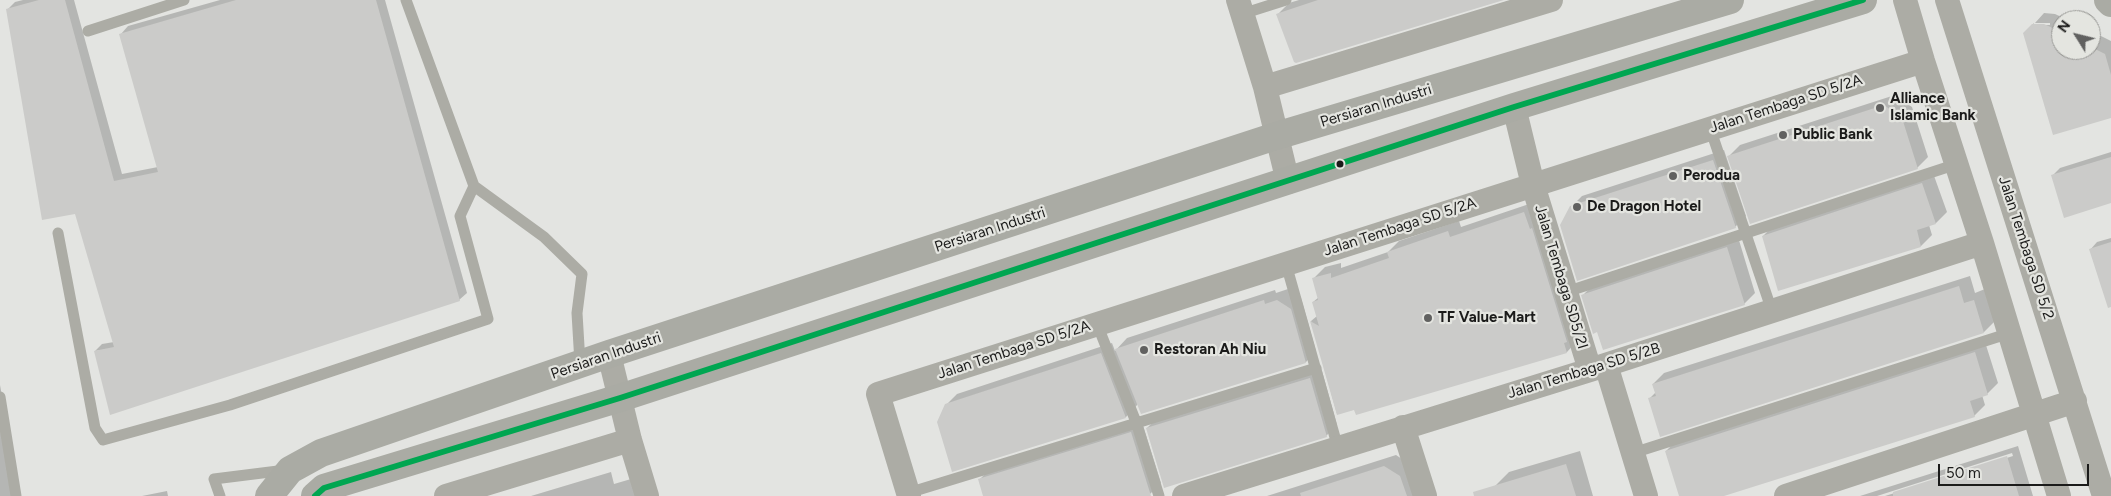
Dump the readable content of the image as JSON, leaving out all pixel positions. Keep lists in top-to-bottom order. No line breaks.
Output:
{"streets":{"street":["Jalan Tembaga SD 5/2A","Persiaran Industri","Jalan Tembaga SD 5/2","Jalan Tembaga SD5/2I","Jalan Tembaga SD 5/2B"]},"crossings":[["Jalan Tembaga SD 5/2A","Jalan Tembaga SD5/2I"],["Jalan Tembaga SD5/2I","Jalan Tembaga SD 5/2B"]],"places":["Alliance Islamic Bank","Public Bank","Perodua","De Dragon Hotel","TF Value-Mart","Restoran Ah Niu"],"scale_bar":"50 m","north":"top left"}
